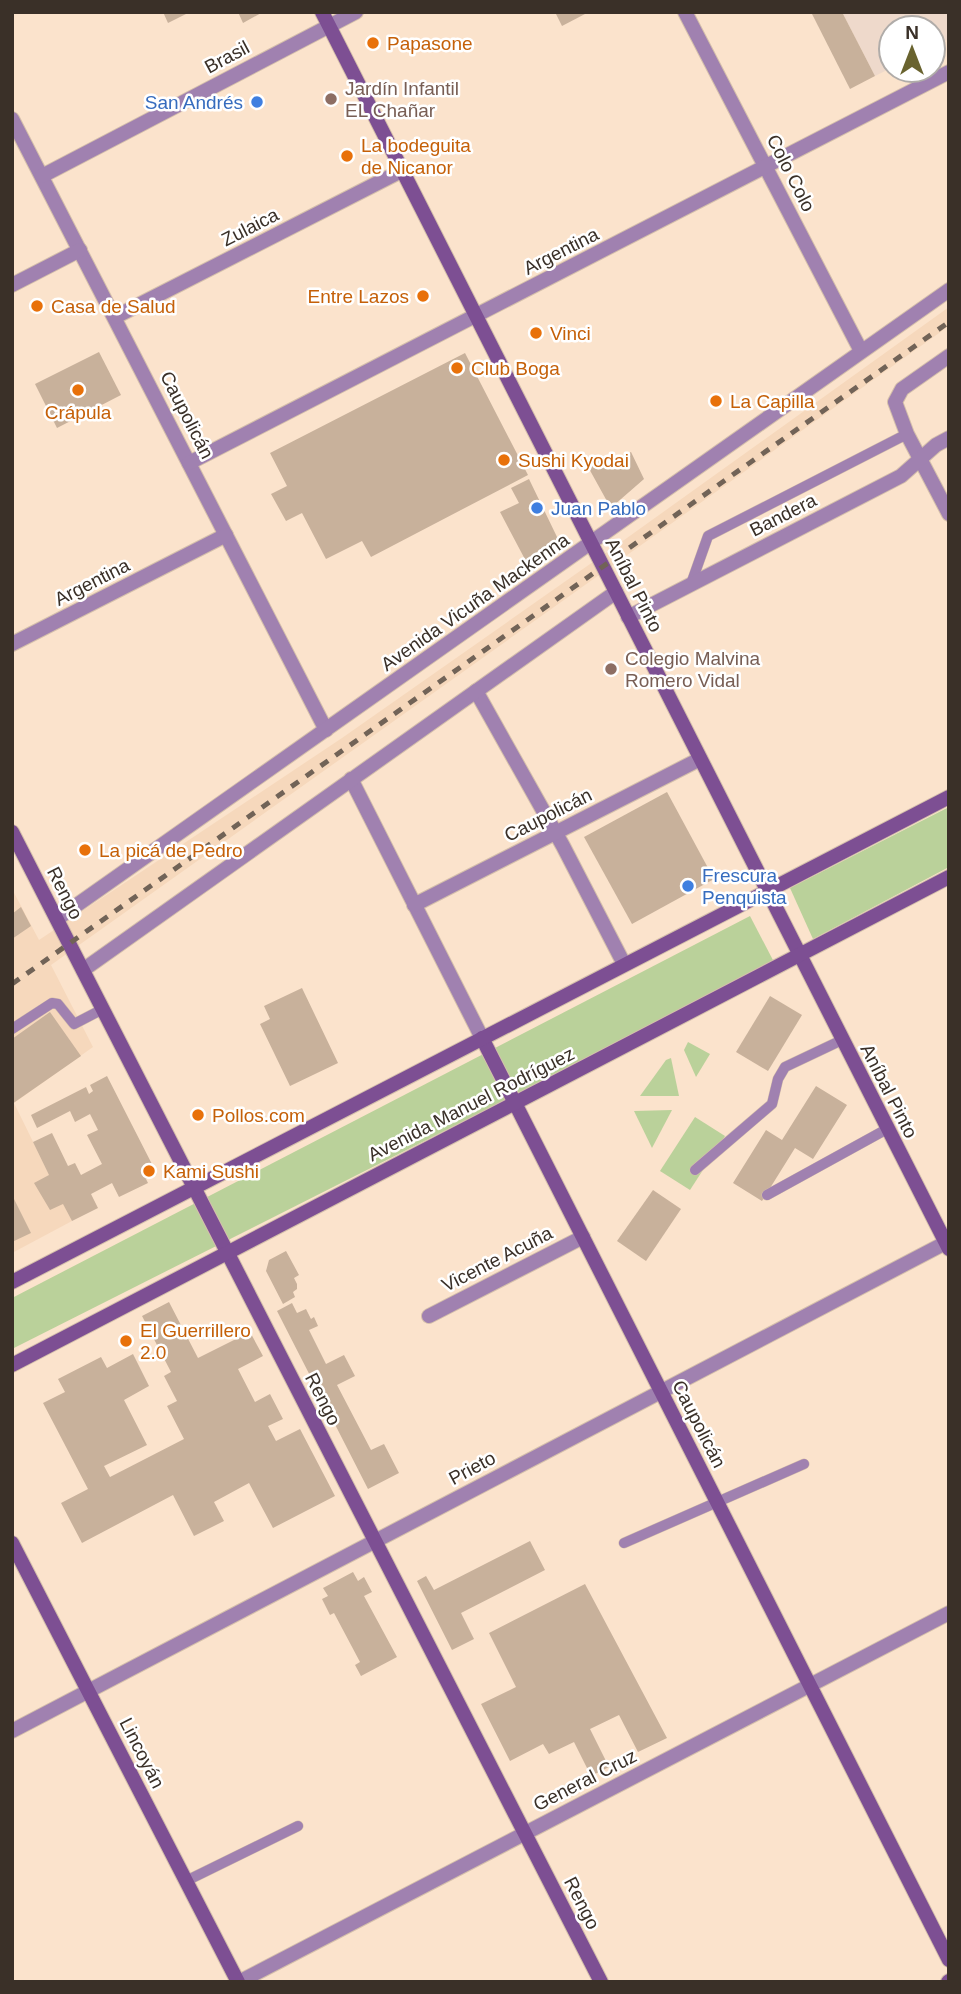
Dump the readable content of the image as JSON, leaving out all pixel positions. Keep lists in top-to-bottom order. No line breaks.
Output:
{"streets":{"main road":["Caupolicán","Aníbal Pinto","Rengo","Avenida Manuel Rodríguez","Lincoyán"],"street":["Brasil","Colo Colo","Zulaica","Argentina","Bandera","Avenida Vicuña Mackenna","Vicente Acuña","Prieto","General Cruz"]},"crossings":[["Brasil","Caupolicán"],["Brasil","Aníbal Pinto"],["Colo Colo","Argentina"],["Colo Colo","Avenida Vicuña Mackenna"],["Zulaica","Caupolicán"],["Zulaica","Aníbal Pinto"],["Argentina","Caupolicán"],["Argentina","Aníbal Pinto"],["Caupolicán","Aníbal Pinto"],["Caupolicán","Avenida Vicuña Mackenna"],["Caupolicán","Avenida Manuel Rodríguez"],["Caupolicán","Vicente Acuña"],["Caupolicán","Prieto"],["Caupolicán","General Cruz"],["Bandera","Aníbal Pinto"],["Aníbal Pinto","Avenida Vicuña Mackenna"],["Aníbal Pinto","Avenida Manuel Rodríguez"],["Aníbal Pinto","Prieto"],["Avenida Vicuña Mackenna","Rengo"],["Rengo","Avenida Manuel Rodríguez"],["Rengo","Prieto"],["Rengo","General Cruz"],["Prieto","Lincoyán"],["Lincoyán","General Cruz"]],"places":["Papasone","Jardín Infantil EL Chañar","San Andrés","La bodeguita de Nicanor","Entre Lazos","Casa de Salud","Vinci","Club Boga","Crápula","La Capilla","Sushi Kyodai","Juan Pablo","Colegio Malvina Romero Vidal","La picá de Pedro","Frescura Penquista","Pollos.com","Kami Sushi","El Guerrillero 2.0"],"north":"top"}
